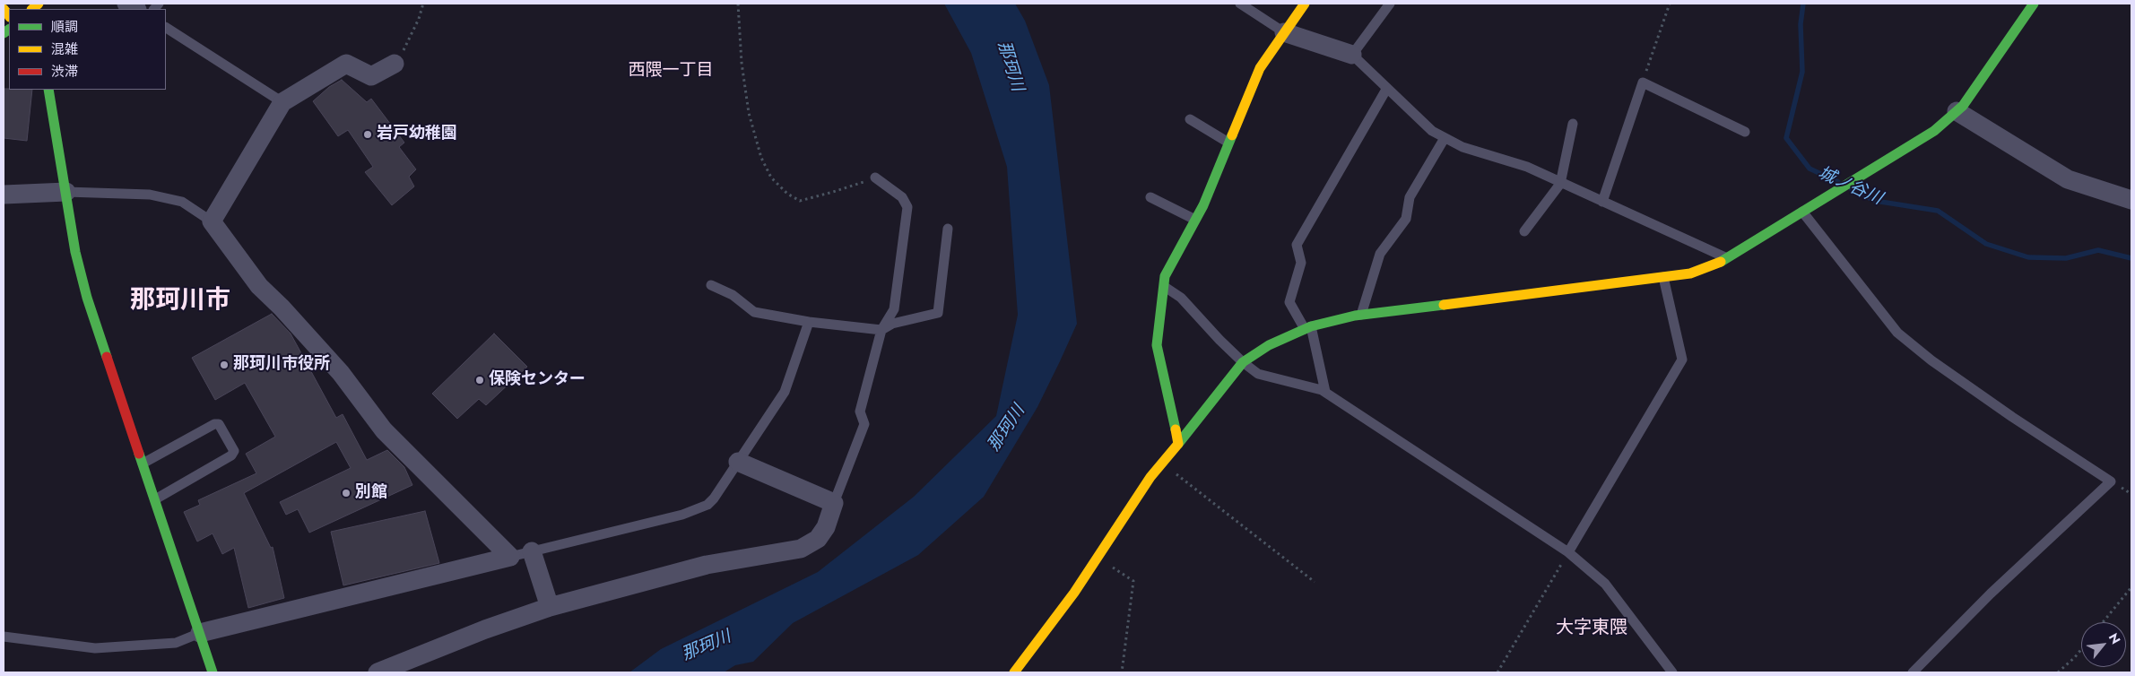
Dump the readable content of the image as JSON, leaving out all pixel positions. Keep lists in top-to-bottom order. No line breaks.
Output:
{"districts":["西隈一丁目","那珂川市","大字東隈"],"water":["那珂川","城ノ谷川"],"places":["岩戸幼稚園","那珂川市役所","保険センター","別館"],"legend":["順調","混雑","渋滞"],"north":"top right"}
